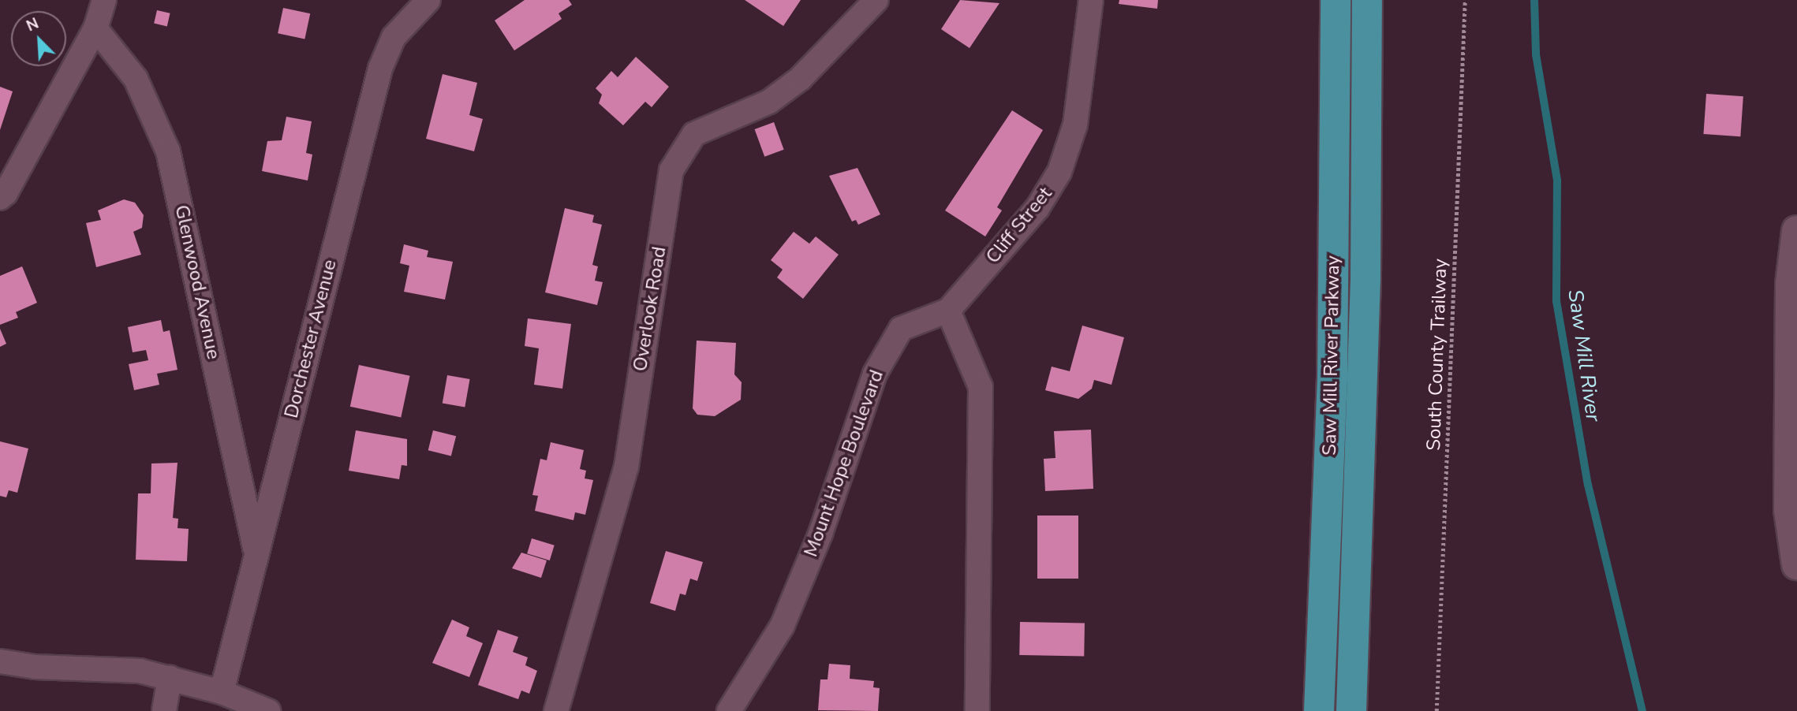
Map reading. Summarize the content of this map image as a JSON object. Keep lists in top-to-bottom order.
{
  "streets": {
    "highway": ["Saw Mill River Parkway"],
    "street": [
      "Cliff Street",
      "Glenwood Avenue",
      "Overlook Road",
      "Dorchester Avenue",
      "Mount Hope Boulevard"
    ],
    "path": ["South County Trailway"]
  },
  "crossings": [
    ["Cliff Street", "Mount Hope Boulevard"],
    ["Glenwood Avenue", "Dorchester Avenue"]
  ],
  "water": ["Saw Mill River"],
  "north": "top left"
}
